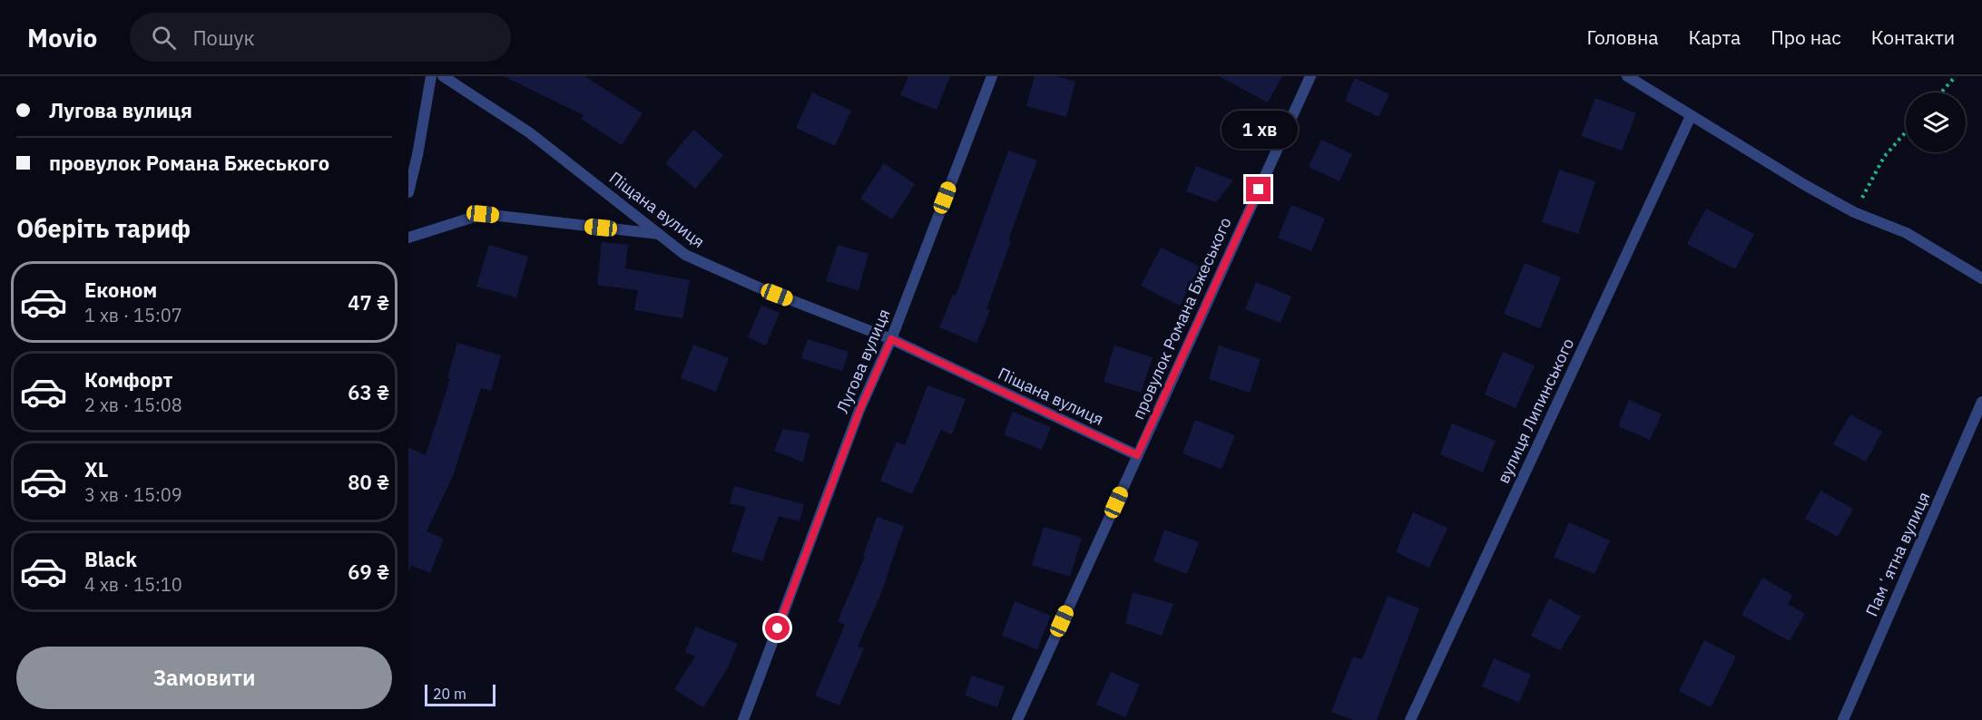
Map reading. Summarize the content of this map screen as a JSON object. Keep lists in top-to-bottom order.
{
  "streets": {
    "street": [
      "Піщана вулиця",
      "провулок Романа Бжеського",
      "Лугова вулиця",
      "вулиця Липинського",
      "Памʼятна вулиця"
    ]
  },
  "crossings": [
    ["Піщана вулиця", "провулок Романа Бжеського"],
    ["Піщана вулиця", "Лугова вулиця"]
  ],
  "scale_bar": "20 m",
  "page": {
    "header": "Movio",
    "search": "Пошук",
    "nav": [
      "Головна",
      "Карта",
      "Про нас",
      "Контакти"
    ],
    "banner": ["Лугова вулиця", "провулок Романа Бжеського"],
    "bubble": "1 хв",
    "heading": "Оберіть тариф",
    "list": [
      {
        "name": "Економ",
        "note": "1 хв · 15:07",
        "value": "47 ₴"
      },
      {
        "name": "Комфорт",
        "note": "2 хв · 15:08",
        "value": "63 ₴"
      },
      {
        "name": "XL",
        "note": "3 хв · 15:09",
        "value": "80 ₴"
      },
      {
        "name": "Black",
        "note": "4 хв · 15:10",
        "value": "69 ₴"
      }
    ],
    "buttons": "Замовити",
    "scale": "20 m"
  }
}
